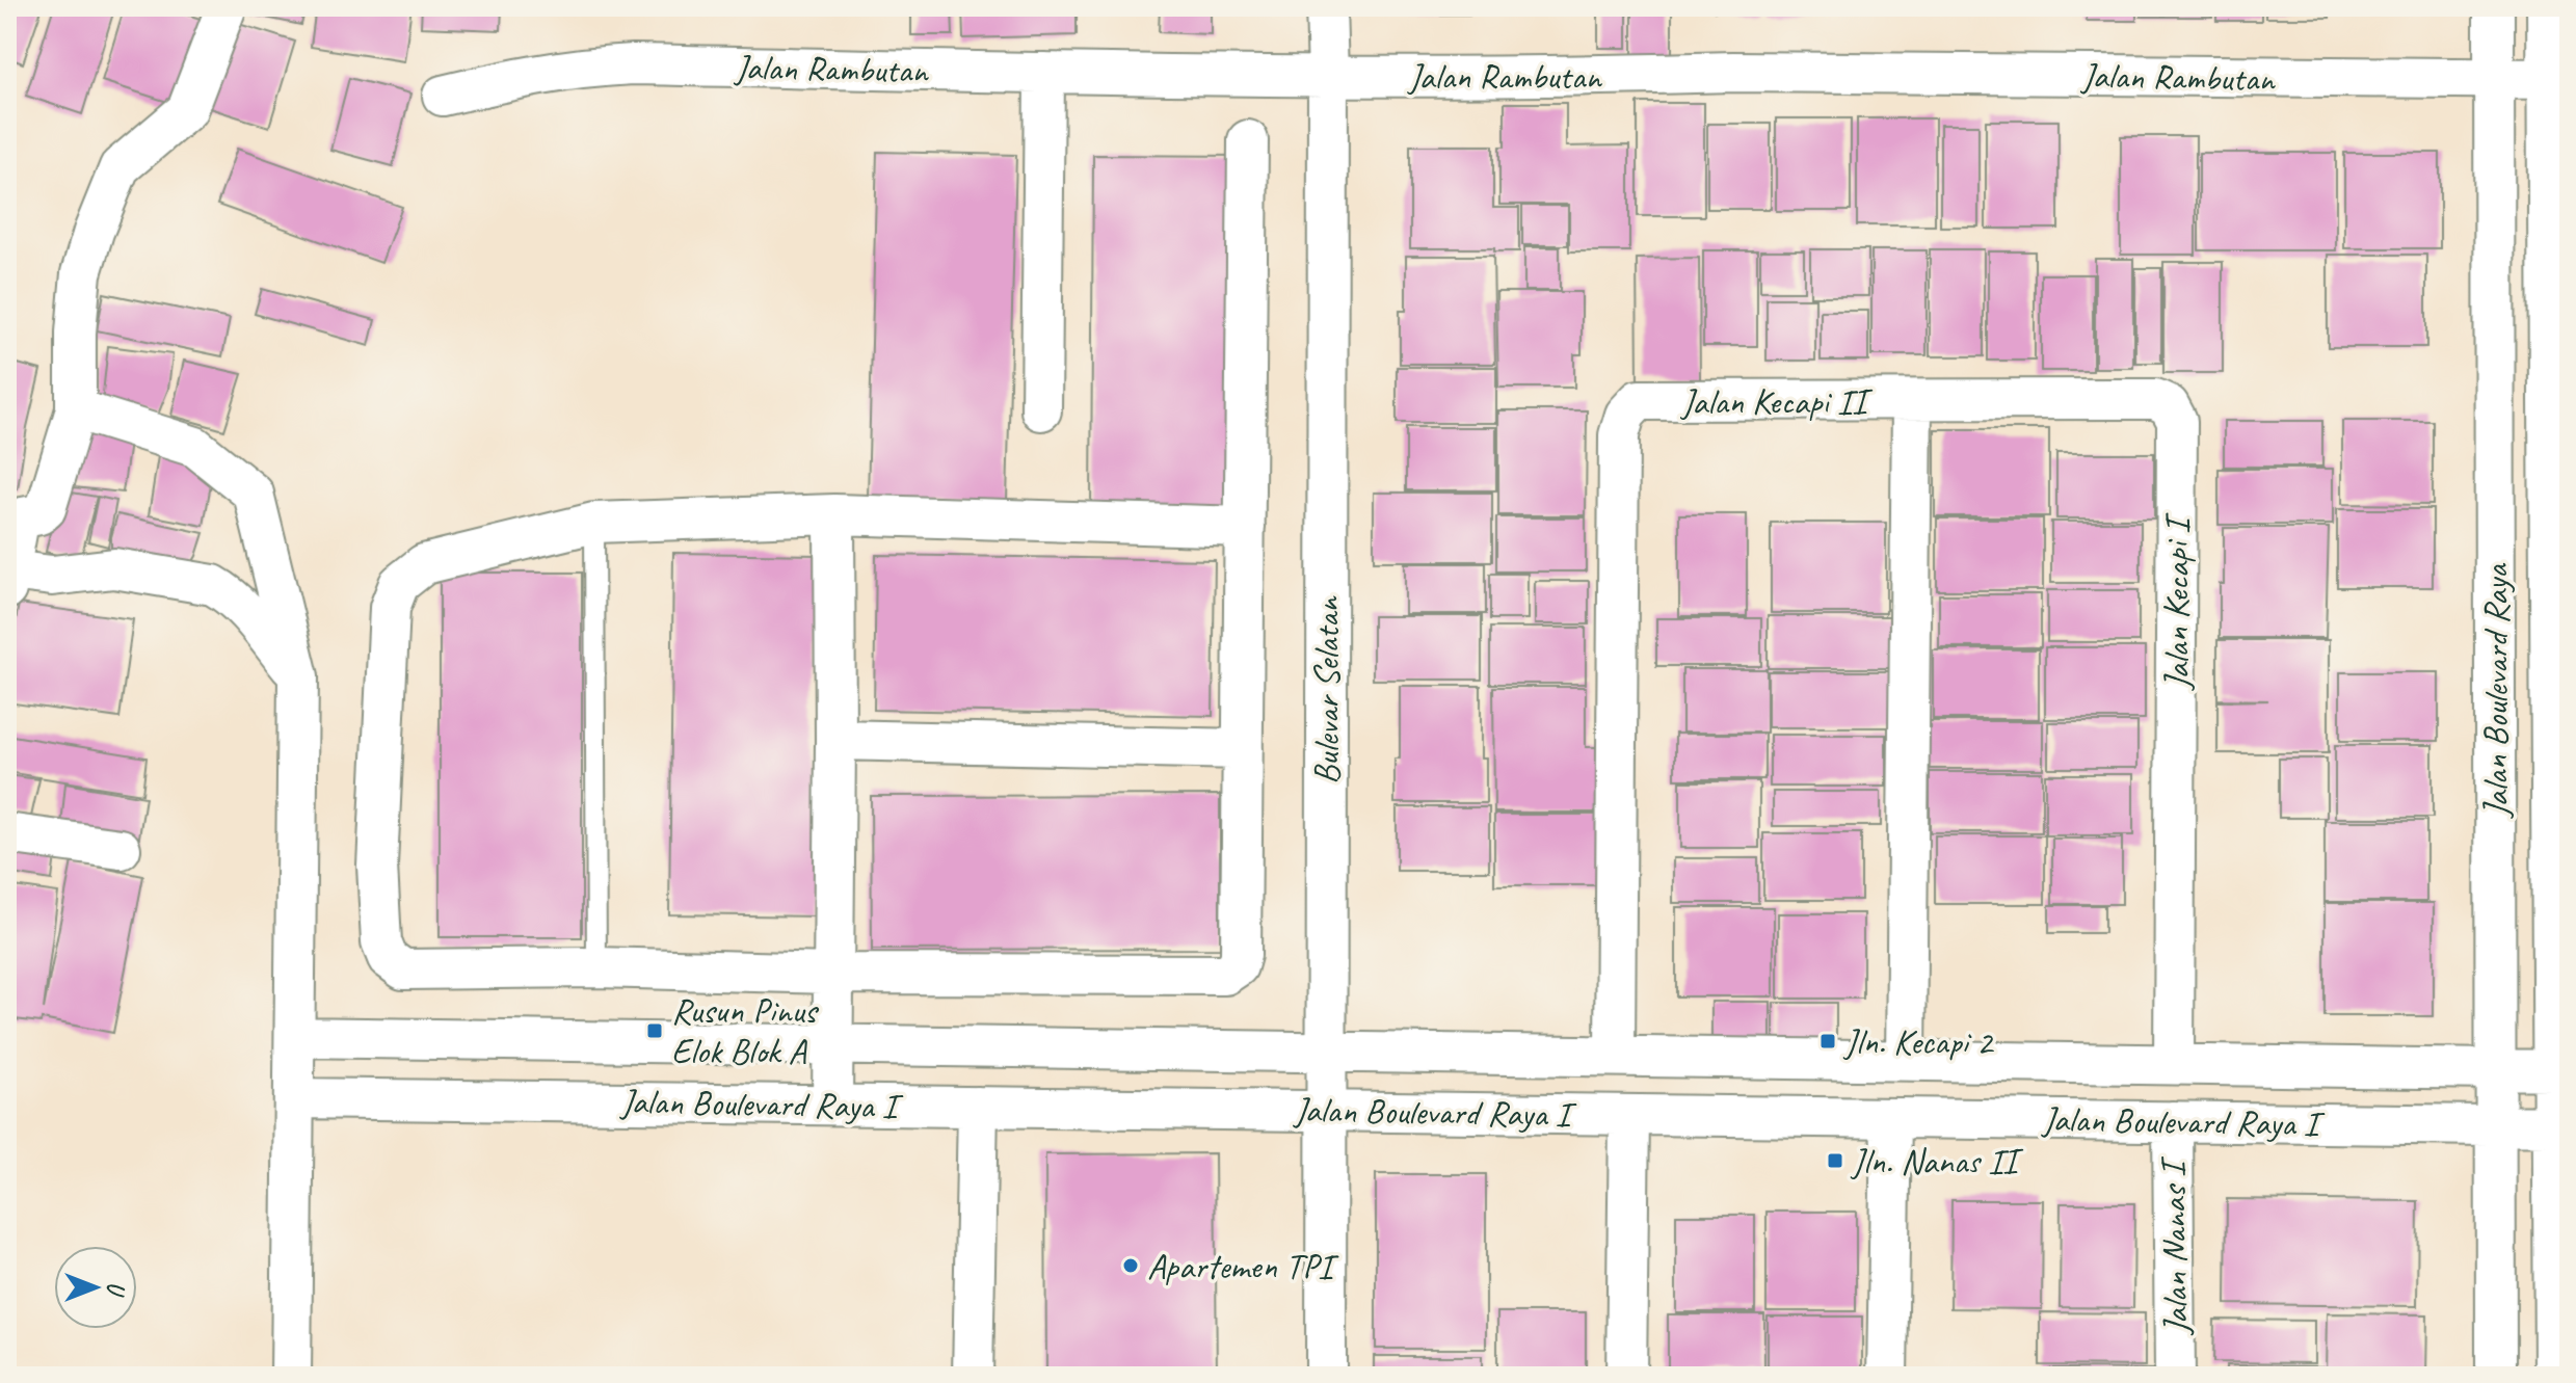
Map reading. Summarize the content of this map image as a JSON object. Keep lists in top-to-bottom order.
{
  "streets": {
    "street": [
      "Jalan Rambutan",
      "Jalan Kecapi II",
      "Jalan Kecapi I",
      "Bulevar Selatan",
      "Jalan Boulevard Raya",
      "Jalan Boulevard Raya I",
      "Jalan Nanas I"
    ]
  },
  "crossings": [
    ["Jalan Rambutan", "Bulevar Selatan"],
    ["Jalan Rambutan", "Jalan Boulevard Raya"],
    ["Jalan Kecapi II", "Jalan Kecapi I"],
    ["Jalan Kecapi II", "Jalan Boulevard Raya I"],
    ["Jalan Kecapi I", "Jalan Boulevard Raya I"],
    ["Bulevar Selatan", "Jalan Boulevard Raya I"],
    ["Jalan Boulevard Raya", "Jalan Boulevard Raya I"],
    ["Jalan Boulevard Raya I", "Jalan Nanas I"]
  ],
  "places": {
    "transit": ["Rusun Pinus Elok Blok A", "Jln. Kecapi 2", "Jln. Nanas II"],
    "other": ["Apartemen TPI"]
  },
  "north": "right"
}
